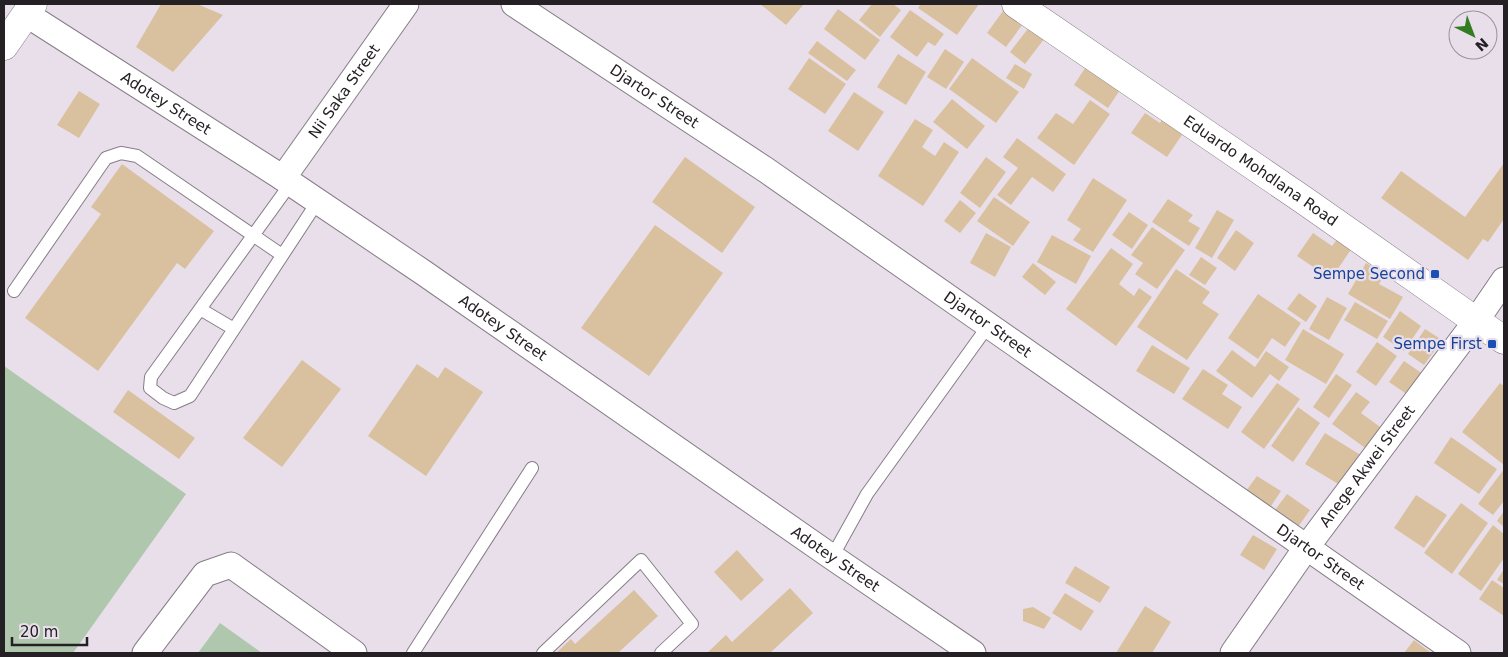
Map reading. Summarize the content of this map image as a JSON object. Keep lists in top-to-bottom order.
{
  "streets": {
    "main road": ["Eduardo Mohdlana Road"],
    "street": [
      "Nii Saka Street",
      "Djartor Street",
      "Adotey Street",
      "Anege Akwei Street"
    ]
  },
  "crossings": [
    ["Nii Saka Street", "Adotey Street"],
    ["Djartor Street", "Anege Akwei Street"],
    ["Eduardo Mohdlana Road", "Anege Akwei Street"]
  ],
  "places": {
    "transit": ["Sempe Second", "Sempe First"]
  },
  "scale_bar": "20 m",
  "north": "bottom right"
}
